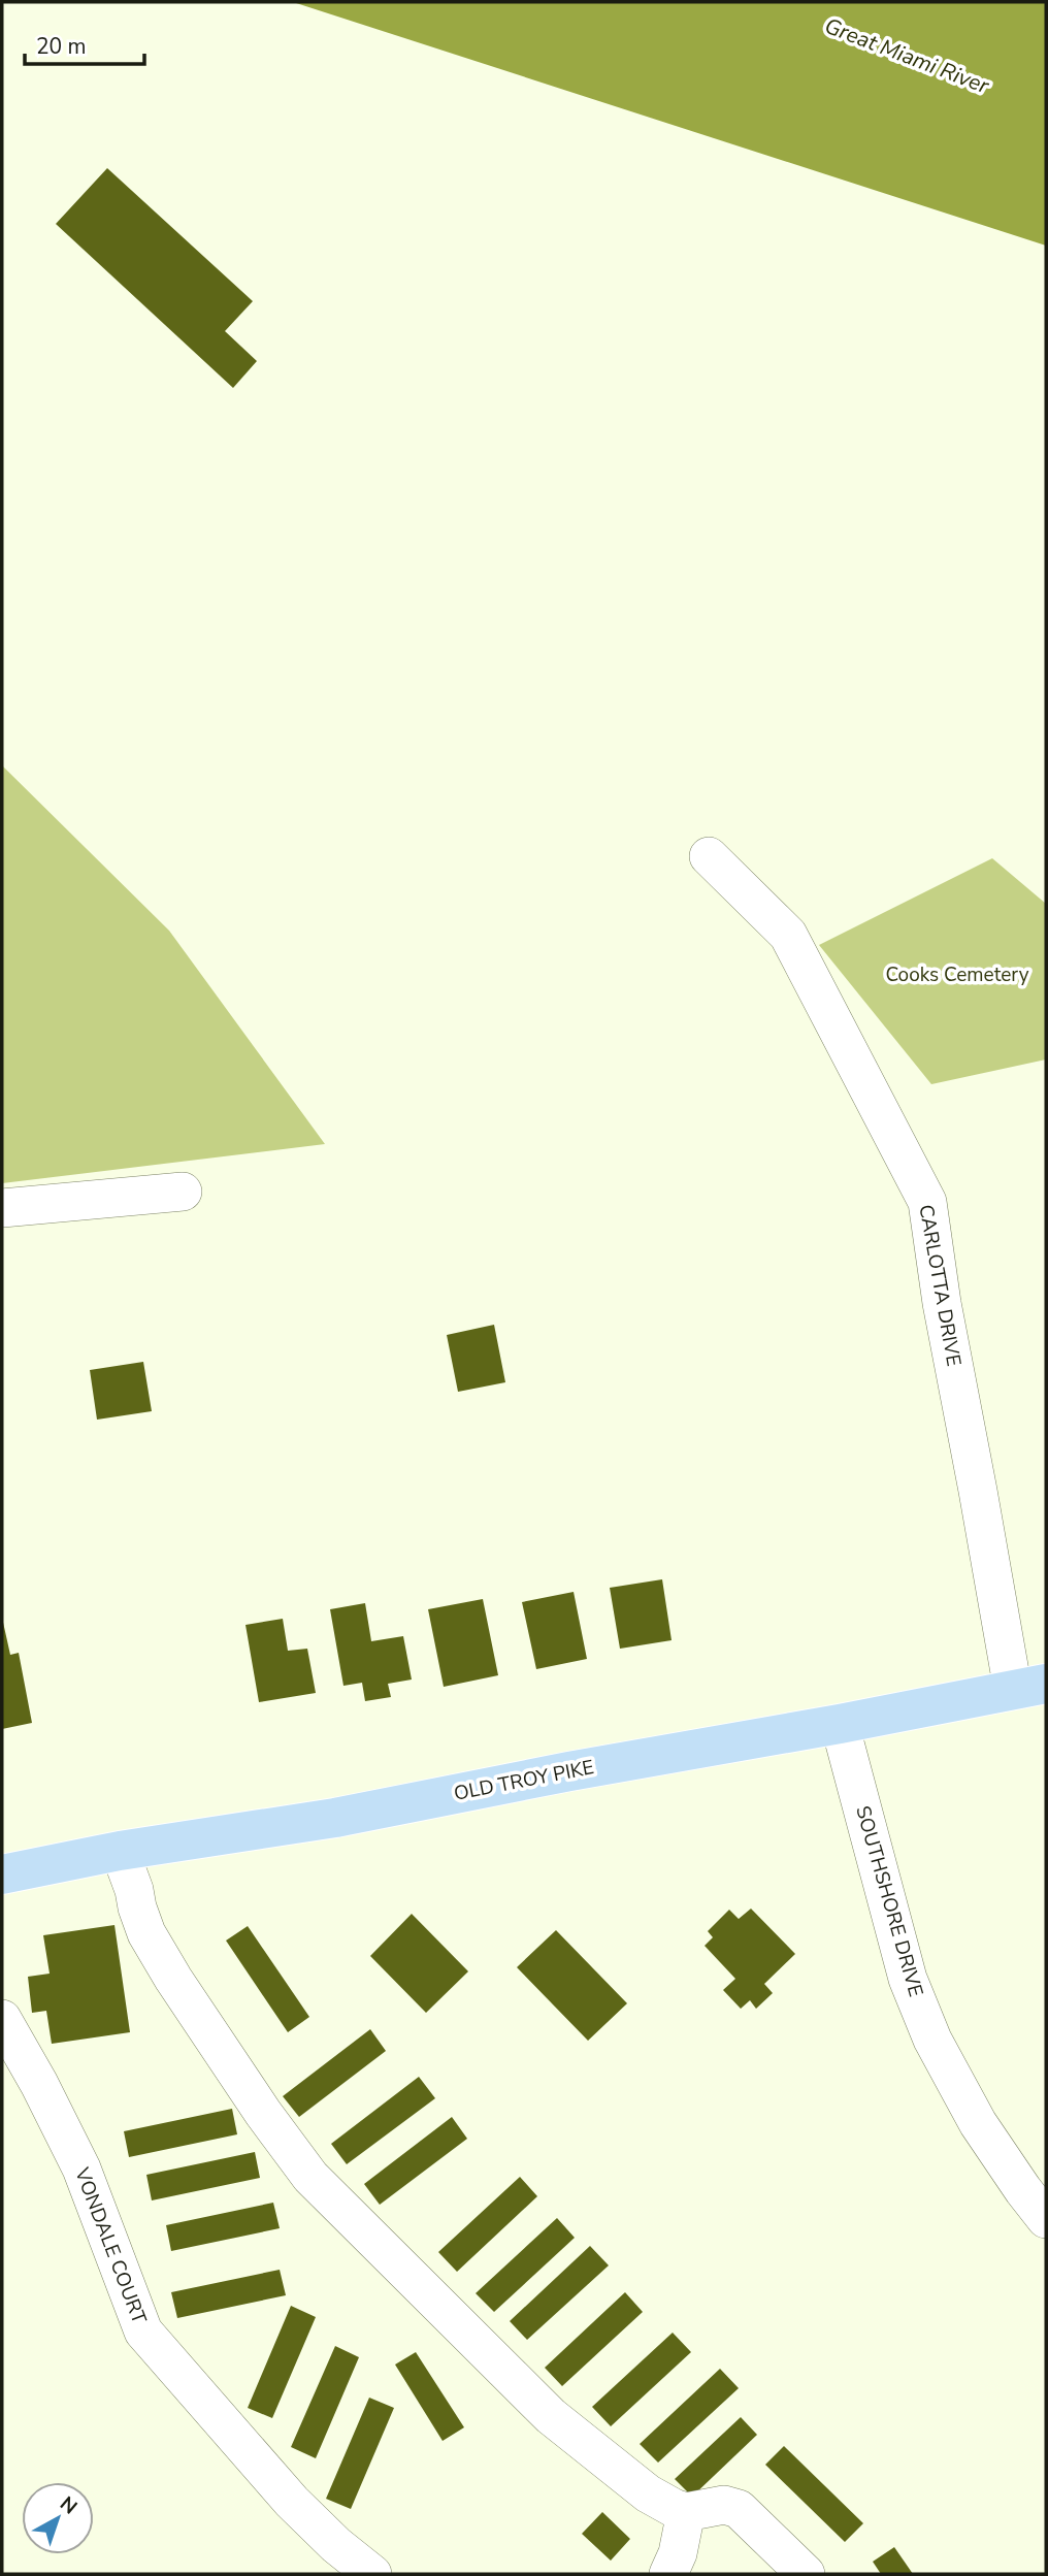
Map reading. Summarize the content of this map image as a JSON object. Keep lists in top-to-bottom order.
{
  "streets": {
    "main road": ["OLD TROY PIKE"],
    "street": ["CARLOTTA DRIVE", "SOUTHSHORE DRIVE", "VONDALE COURT"]
  },
  "crossings": [
    ["CARLOTTA DRIVE", "OLD TROY PIKE"],
    ["OLD TROY PIKE", "SOUTHSHORE DRIVE"]
  ],
  "water": ["Great Miami River"],
  "parks": ["Cooks Cemetery"],
  "scale_bar": "20 m",
  "north": "top right"
}
